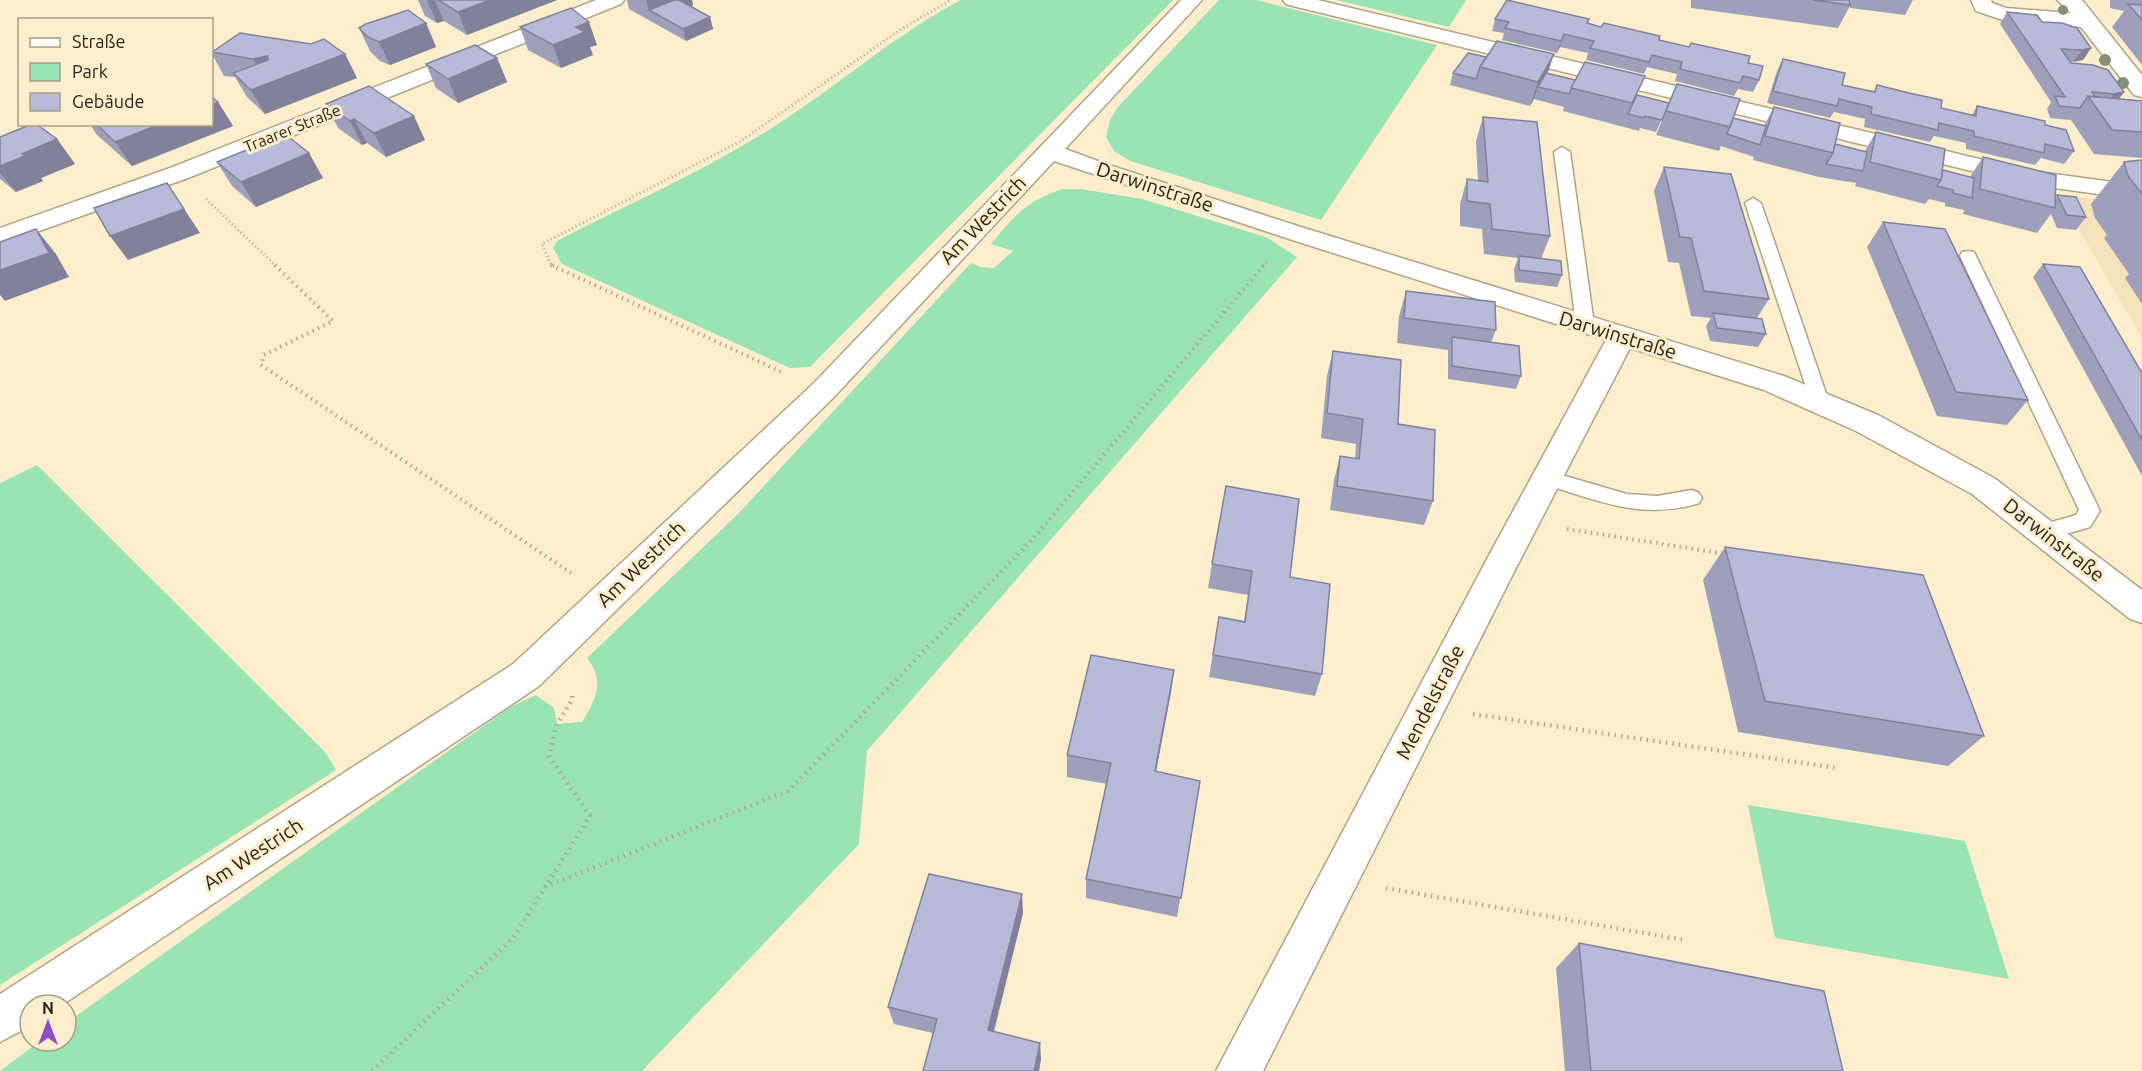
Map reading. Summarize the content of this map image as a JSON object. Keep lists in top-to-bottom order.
{
  "streets": {
    "street": [
      "Traarer Straße",
      "Darwinstraße",
      "Am Westrich",
      "Mendelstraße"
    ]
  },
  "crossings": [
    ["Darwinstraße", "Am Westrich"],
    ["Darwinstraße", "Mendelstraße"]
  ],
  "legend": ["Straße", "Park", "Gebäude"],
  "north": "top"
}
